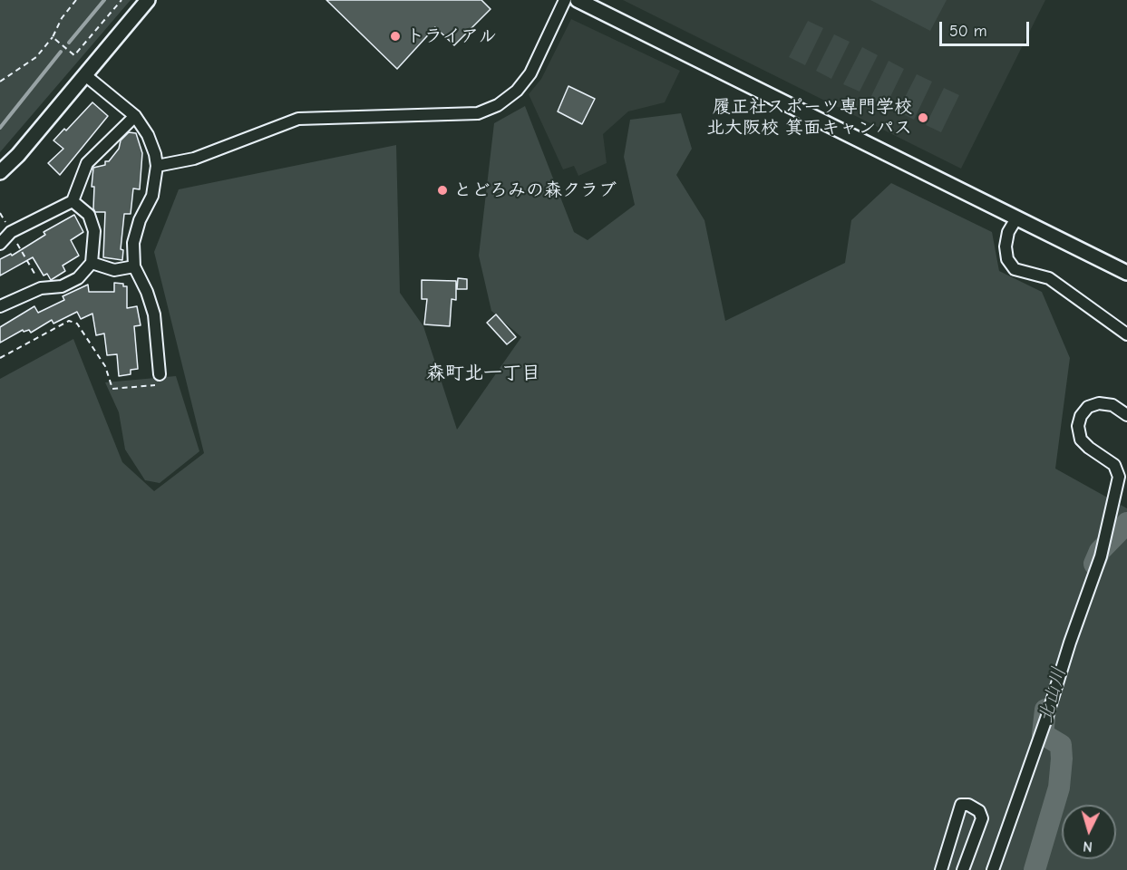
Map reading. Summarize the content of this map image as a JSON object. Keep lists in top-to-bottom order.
{
  "districts": ["森町北一丁目"],
  "water": ["北山川"],
  "places": ["トライアル", "履正社スポーツ専門学校 北大阪校 箕面キャンパス", "とどろみの森クラブ"],
  "scale_bar": "50 m",
  "north": "bottom"
}
